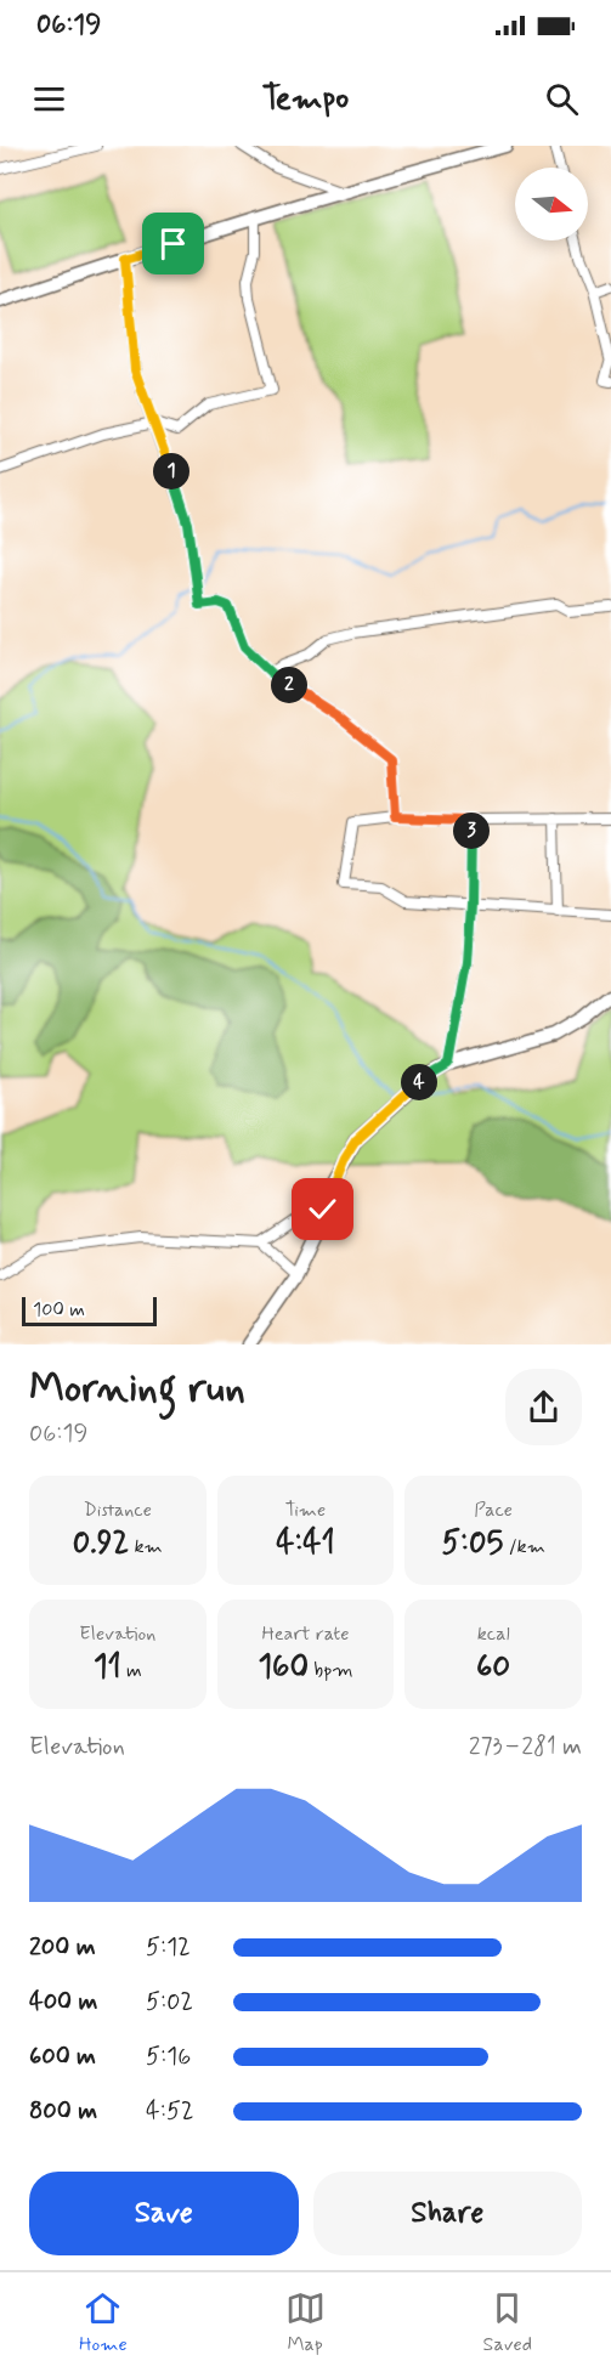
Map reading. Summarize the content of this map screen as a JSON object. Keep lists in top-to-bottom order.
{
  "scale_bar": "100 m",
  "north": "right",
  "page": {
    "status": "06:19",
    "header": "Tempo",
    "pins": [
      "1",
      "2",
      "3",
      "4"
    ],
    "scale": "100 m",
    "heading": ["Morning run", "06:19"],
    "stats": [
      ["Distance", "0.92 km"],
      ["Time", "4:41"],
      ["Pace", "5:05 /km"],
      ["Elevation", "11 m"],
      ["Heart rate", "160 bpm"],
      ["kcal", "60"]
    ],
    "chart": ["Elevation", "273–281 m"],
    "list": [
      {
        "name": "200 m",
        "note": "5:12"
      },
      {
        "name": "400 m",
        "note": "5:02"
      },
      {
        "name": "600 m",
        "note": "5:16"
      },
      {
        "name": "800 m",
        "note": "4:52"
      }
    ],
    "buttons": ["Save", "Share"],
    "tabs": ["Home", "Map", "Saved"]
  }
}
